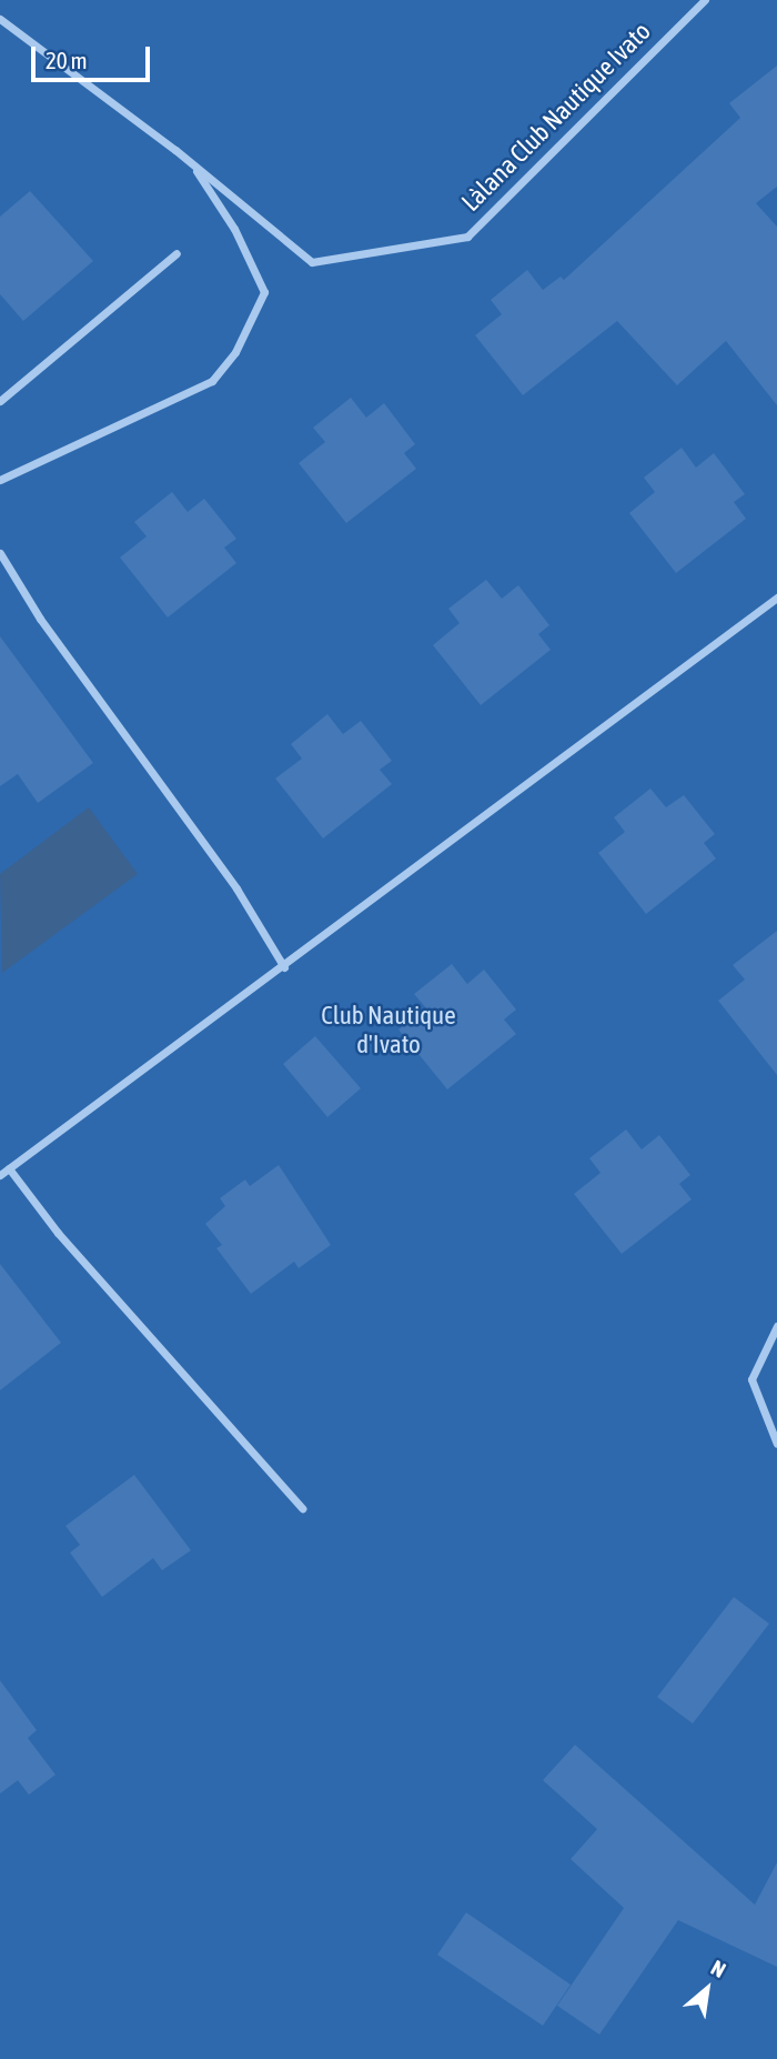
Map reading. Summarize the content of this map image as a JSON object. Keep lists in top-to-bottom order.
{
  "streets": {
    "street": ["Làlana Club Nautique Ivato"]
  },
  "parks": ["Club Nautique d'Ivato"],
  "scale_bar": "20 m",
  "north": "top right"
}
